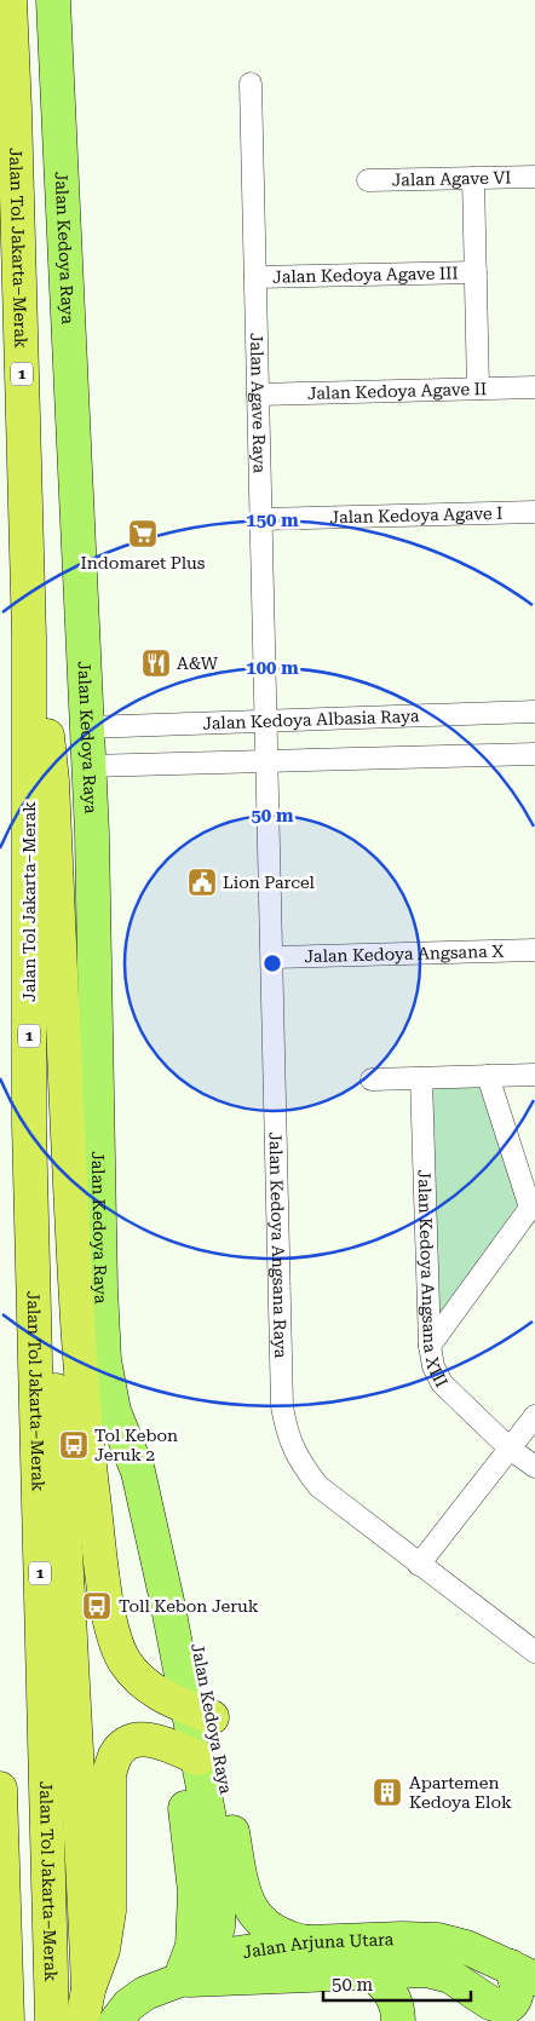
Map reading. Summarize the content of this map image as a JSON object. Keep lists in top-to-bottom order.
{
  "streets": {
    "highway": ["Jalan Tol Jakarta–Merak", "1"],
    "main road": ["Jalan Kedoya Raya", "Jalan Arjuna Utara"],
    "street": [
      "Jalan Agave VI",
      "Jalan Kedoya Agave III",
      "Jalan Kedoya Agave II",
      "Jalan Agave Raya",
      "Jalan Kedoya Agave I",
      "Jalan Kedoya Albasia Raya",
      "Jalan Kedoya Angsana X",
      "Jalan Kedoya Angsana Raya",
      "Jalan Kedoya Angsana XIII"
    ]
  },
  "crossings": [
    ["Jalan Kedoya Raya", "Jalan Kedoya Albasia Raya"],
    ["Jalan Kedoya Raya", "Jalan Arjuna Utara"],
    ["Jalan Kedoya Agave III", "Jalan Agave Raya"],
    ["Jalan Kedoya Agave II", "Jalan Agave Raya"],
    ["Jalan Agave Raya", "Jalan Kedoya Agave I"],
    ["Jalan Agave Raya", "Jalan Kedoya Albasia Raya"],
    ["Jalan Agave Raya", "Jalan Kedoya Angsana Raya"],
    ["Jalan Kedoya Albasia Raya", "Jalan Kedoya Angsana Raya"],
    ["Jalan Kedoya Angsana X", "Jalan Kedoya Angsana Raya"]
  ],
  "places": {
    "supermarket": ["Indomaret Plus"],
    "restaurant": ["A&W"],
    "public building": ["Lion Parcel"],
    "bus stop": ["Tol Kebon Jeruk 2", "Toll Kebon Jeruk"],
    "building": ["Apartemen Kedoya Elok"]
  },
  "scale_bar": "50 m",
  "rings": ["150 m", "100 m", "50 m"]
}
